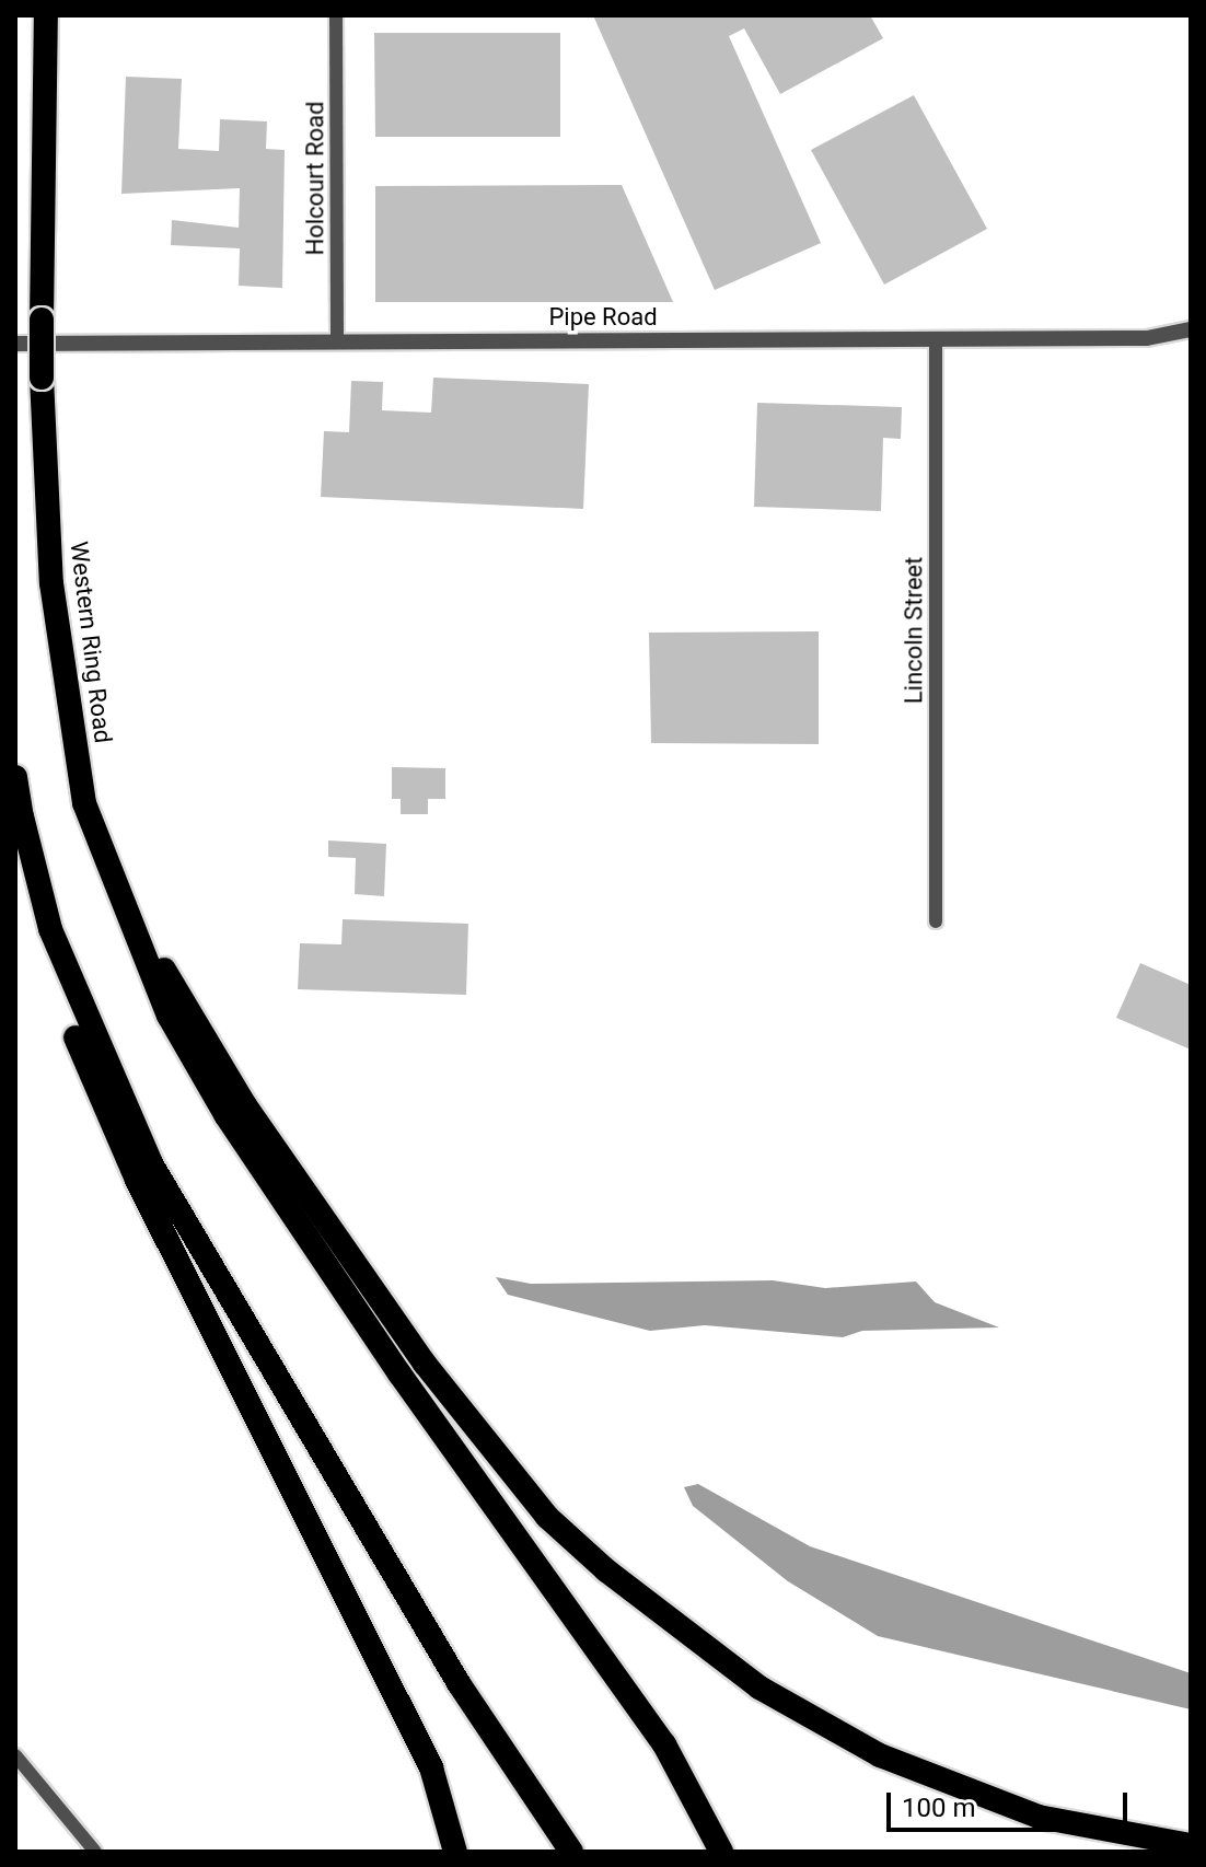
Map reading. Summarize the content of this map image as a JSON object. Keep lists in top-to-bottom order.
{
  "streets": {
    "highway": ["Western Ring Road"],
    "street": ["Holcourt Road", "Pipe Road", "Lincoln Street"]
  },
  "crossings": [
    ["Holcourt Road", "Pipe Road"],
    ["Pipe Road", "Lincoln Street"]
  ],
  "scale_bar": "100 m"
}
